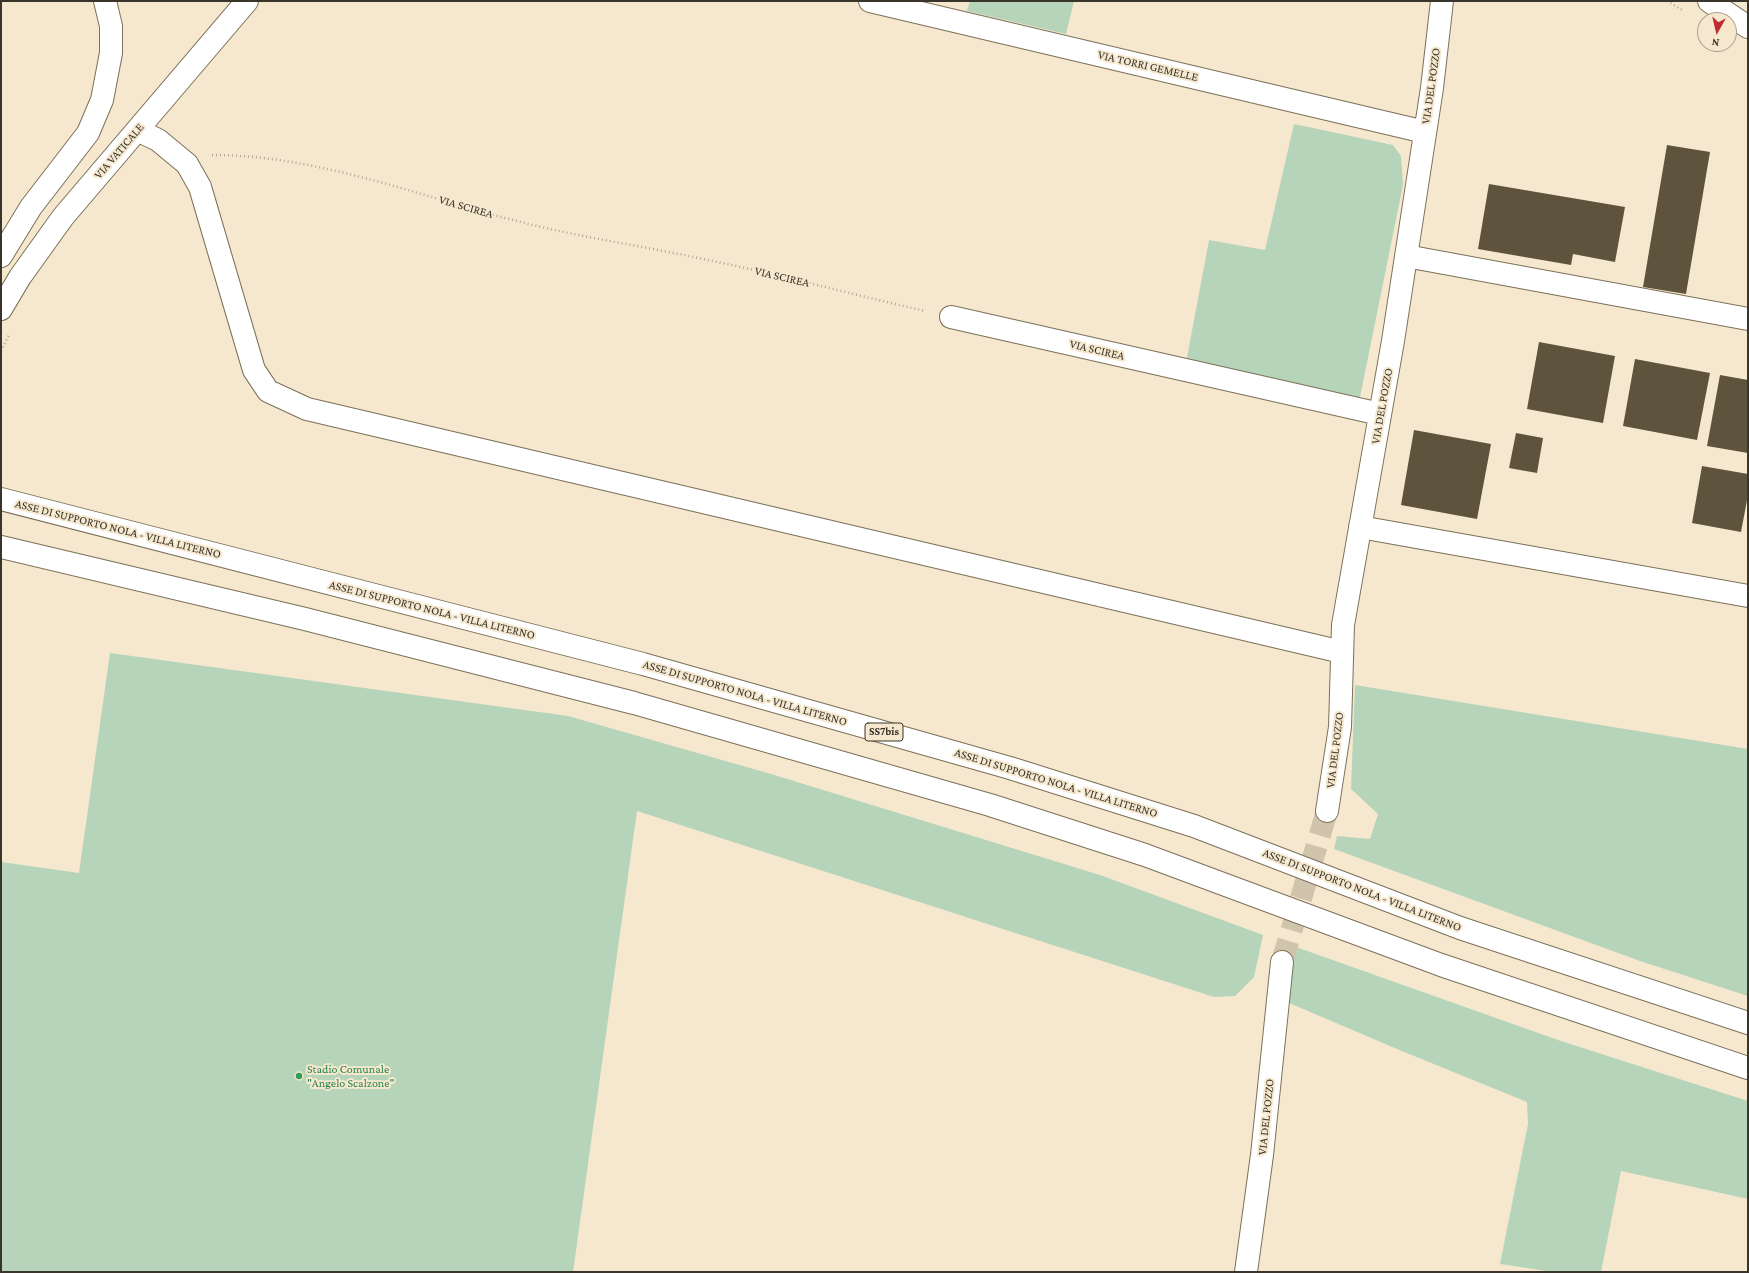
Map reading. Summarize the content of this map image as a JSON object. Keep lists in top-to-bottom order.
{
  "streets": {
    "main road": [
      "VIA TORRI GEMELLE",
      "VIA DEL POZZO",
      "VIA VATICALE",
      "VIA SCIREA",
      "ASSE DI SUPPORTO NOLA - VILLA LITERNO",
      "SS7bis"
    ]
  },
  "crossings": [
    ["VIA TORRI GEMELLE", "VIA DEL POZZO"],
    ["VIA DEL POZZO", "VIA SCIREA"]
  ],
  "places": ["Stadio Comunale \"Angelo Scalzone\""],
  "north": "bottom"
}
